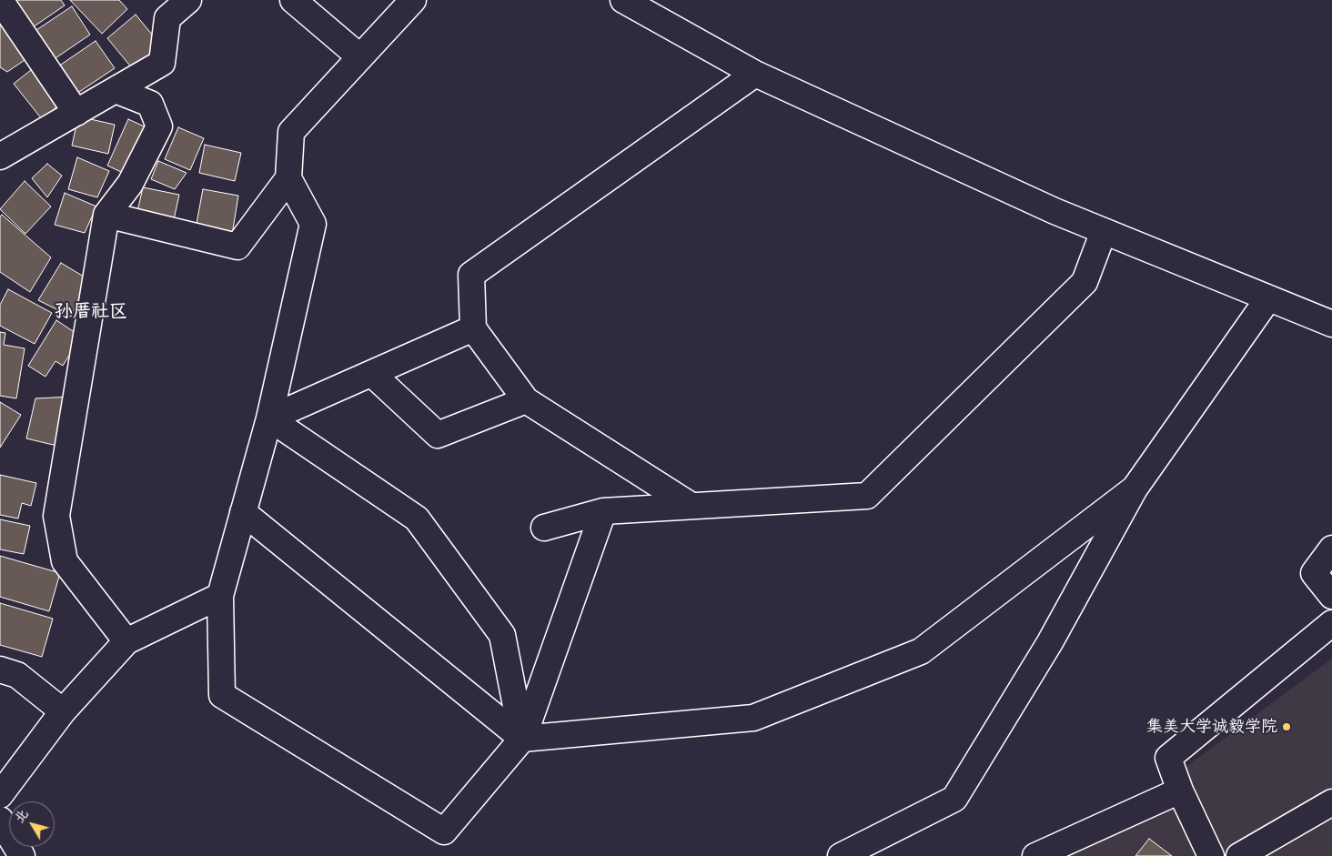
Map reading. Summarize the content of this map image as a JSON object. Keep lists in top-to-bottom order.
{
  "districts": ["孙厝社区"],
  "places": ["集美大学诚毅学院"],
  "north": "top left"
}
